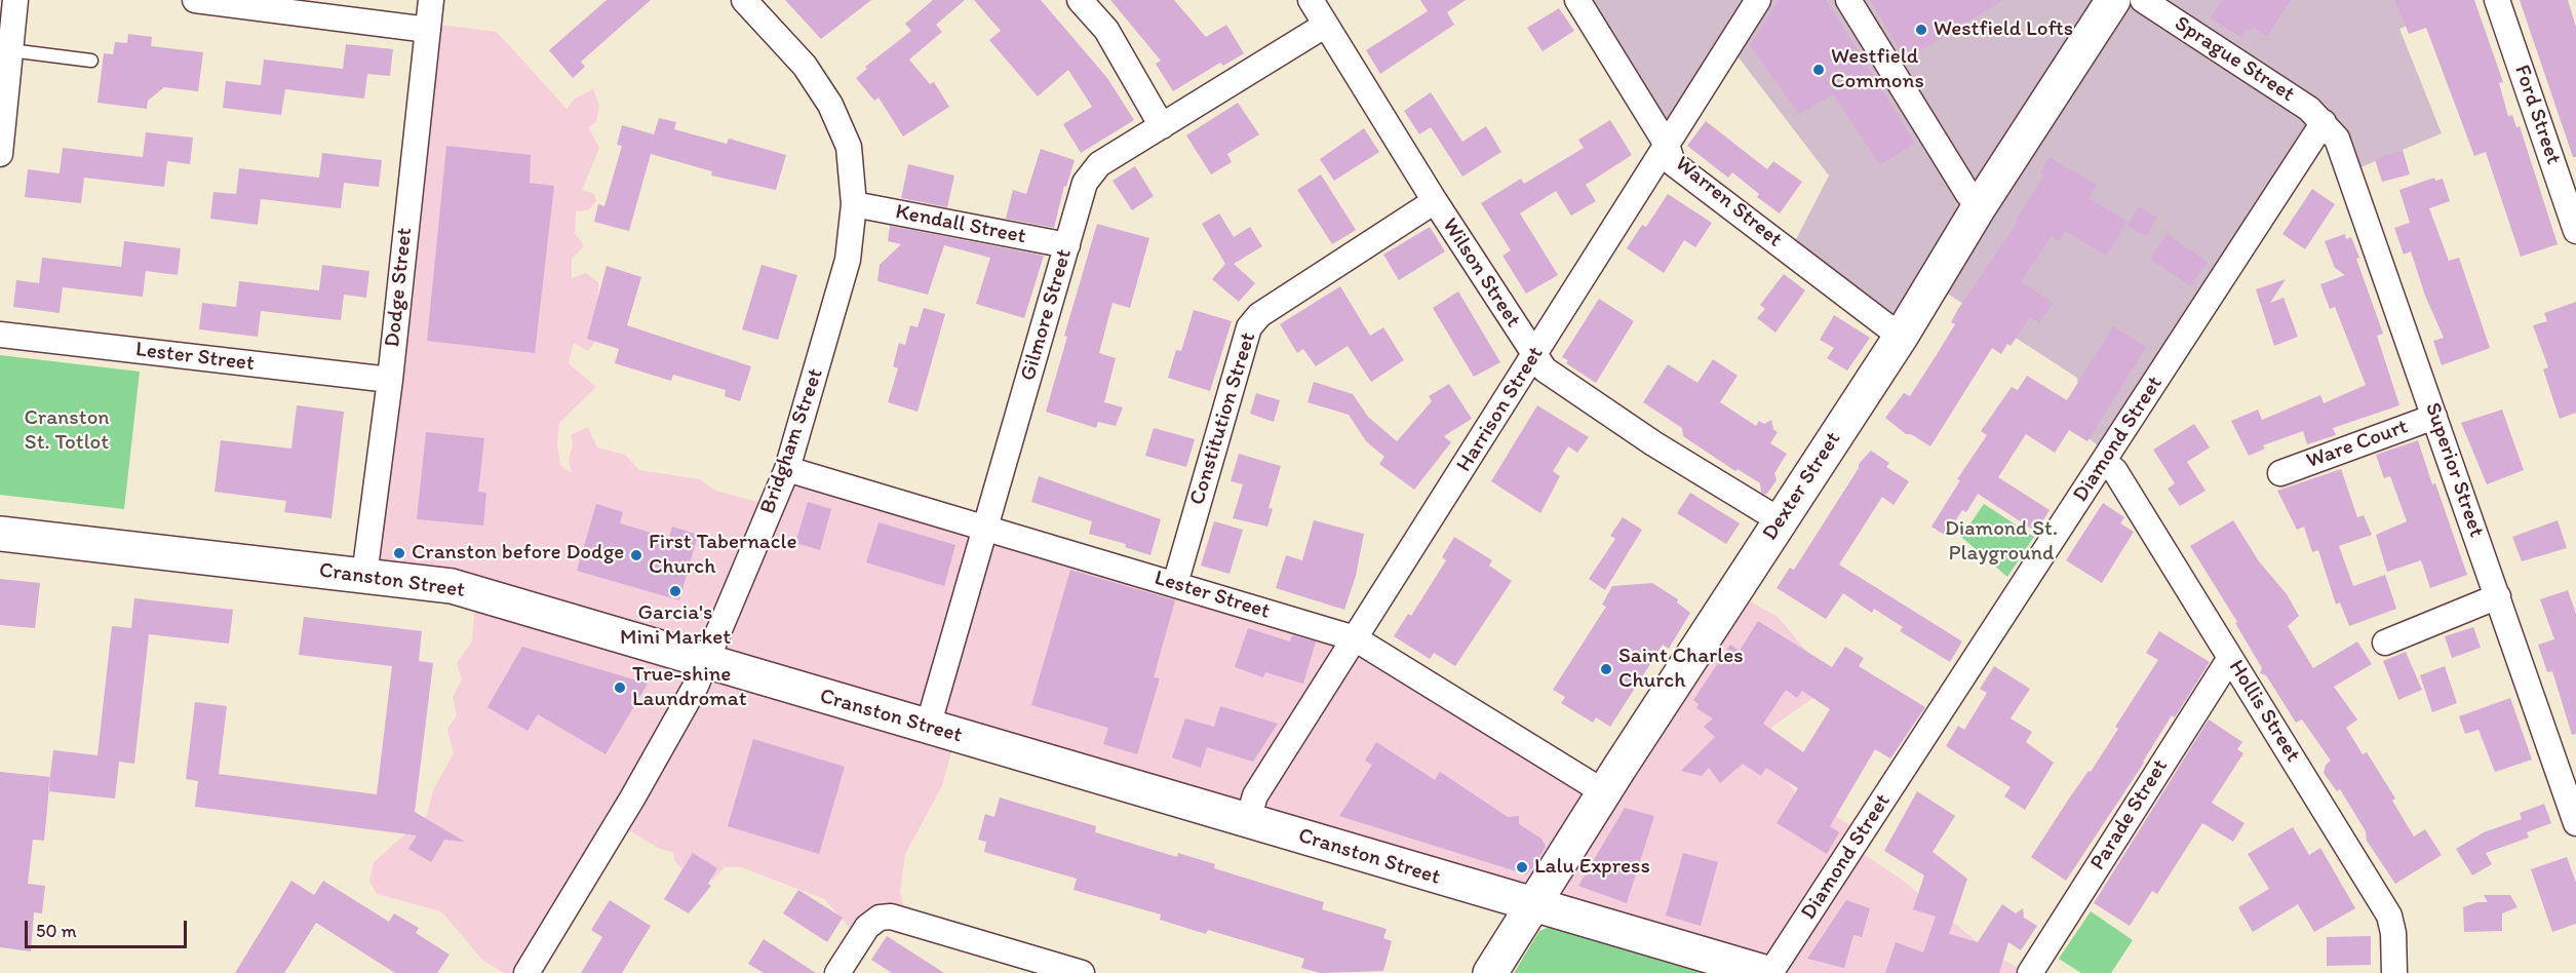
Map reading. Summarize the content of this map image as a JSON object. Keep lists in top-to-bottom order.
{
  "streets": {
    "main road": ["Dexter Street", "Cranston Street"],
    "street": [
      "Sprague Street",
      "Ford Street",
      "Warren Street",
      "Kendall Street",
      "Wilson Street",
      "Dodge Street",
      "Gilmore Street",
      "Lester Street",
      "Harrison Street",
      "Constitution Street",
      "Diamond Street",
      "Bridgham Street",
      "Ware Court",
      "Superior Street",
      "Hollis Street",
      "Parade Street"
    ]
  },
  "crossings": [
    ["Sprague Street", "Diamond Street"],
    ["Sprague Street", "Superior Street"],
    ["Warren Street", "Harrison Street"],
    ["Warren Street", "Dexter Street"],
    ["Kendall Street", "Gilmore Street"],
    ["Kendall Street", "Bridgham Street"],
    ["Wilson Street", "Gilmore Street"],
    ["Wilson Street", "Harrison Street"],
    ["Wilson Street", "Constitution Street"],
    ["Wilson Street", "Dexter Street"],
    ["Dodge Street", "Lester Street"],
    ["Dodge Street", "Cranston Street"],
    ["Gilmore Street", "Lester Street"],
    ["Gilmore Street", "Cranston Street"],
    ["Lester Street", "Harrison Street"],
    ["Lester Street", "Constitution Street"],
    ["Lester Street", "Bridgham Street"],
    ["Lester Street", "Dexter Street"],
    ["Harrison Street", "Cranston Street"],
    ["Diamond Street", "Superior Street"],
    ["Diamond Street", "Cranston Street"],
    ["Diamond Street", "Hollis Street"],
    ["Bridgham Street", "Cranston Street"],
    ["Ware Court", "Superior Street"],
    ["Dexter Street", "Cranston Street"],
    ["Hollis Street", "Parade Street"]
  ],
  "parks": ["Cranston St. Totlot", "Diamond St. Playground"],
  "places": [
    "Westfield Lofts",
    "Westfield Commons",
    "Cranston before Dodge",
    "First Tabernacle Church",
    "Garcia's Mini Market",
    "Saint Charles Church",
    "True-shine Laundromat",
    "Lalu Express"
  ],
  "scale_bar": "50 m"
}
